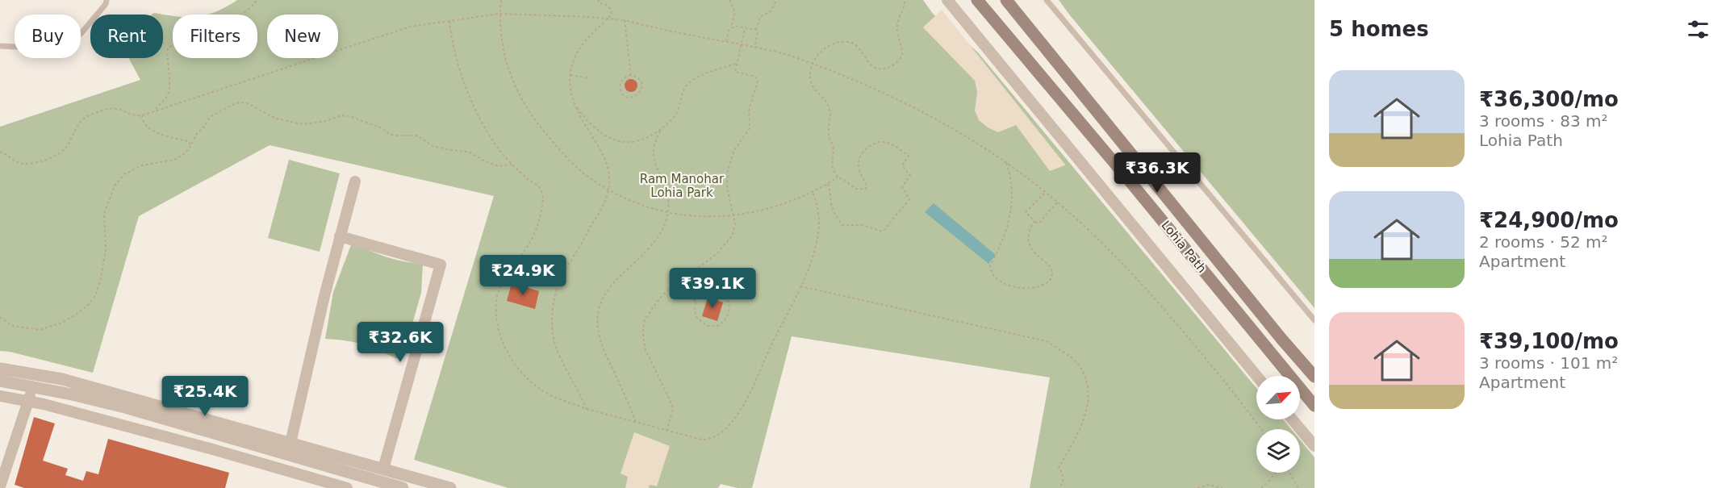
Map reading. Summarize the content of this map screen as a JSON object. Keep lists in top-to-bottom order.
{
  "streets": {
    "main road": ["Lohia Path"]
  },
  "parks": ["Ram Manohar Lohia Park"],
  "north": "top right",
  "page": {
    "heading": "5 homes",
    "chip": [
      "Buy",
      "Rent",
      "Filters",
      "New"
    ],
    "list": [
      {
        "name": "₹36,300/mo",
        "note": "3 rooms · 83 m² · Lohia Path"
      },
      {
        "name": "₹24,900/mo",
        "note": "2 rooms · 52 m² · Apartment"
      },
      {
        "name": "₹39,100/mo",
        "note": "3 rooms · 101 m² · Apartment"
      }
    ],
    "price": [
      "₹36.3K",
      "₹24.9K",
      "₹39.1K",
      "₹32.6K",
      "₹25.4K"
    ]
  }
}
